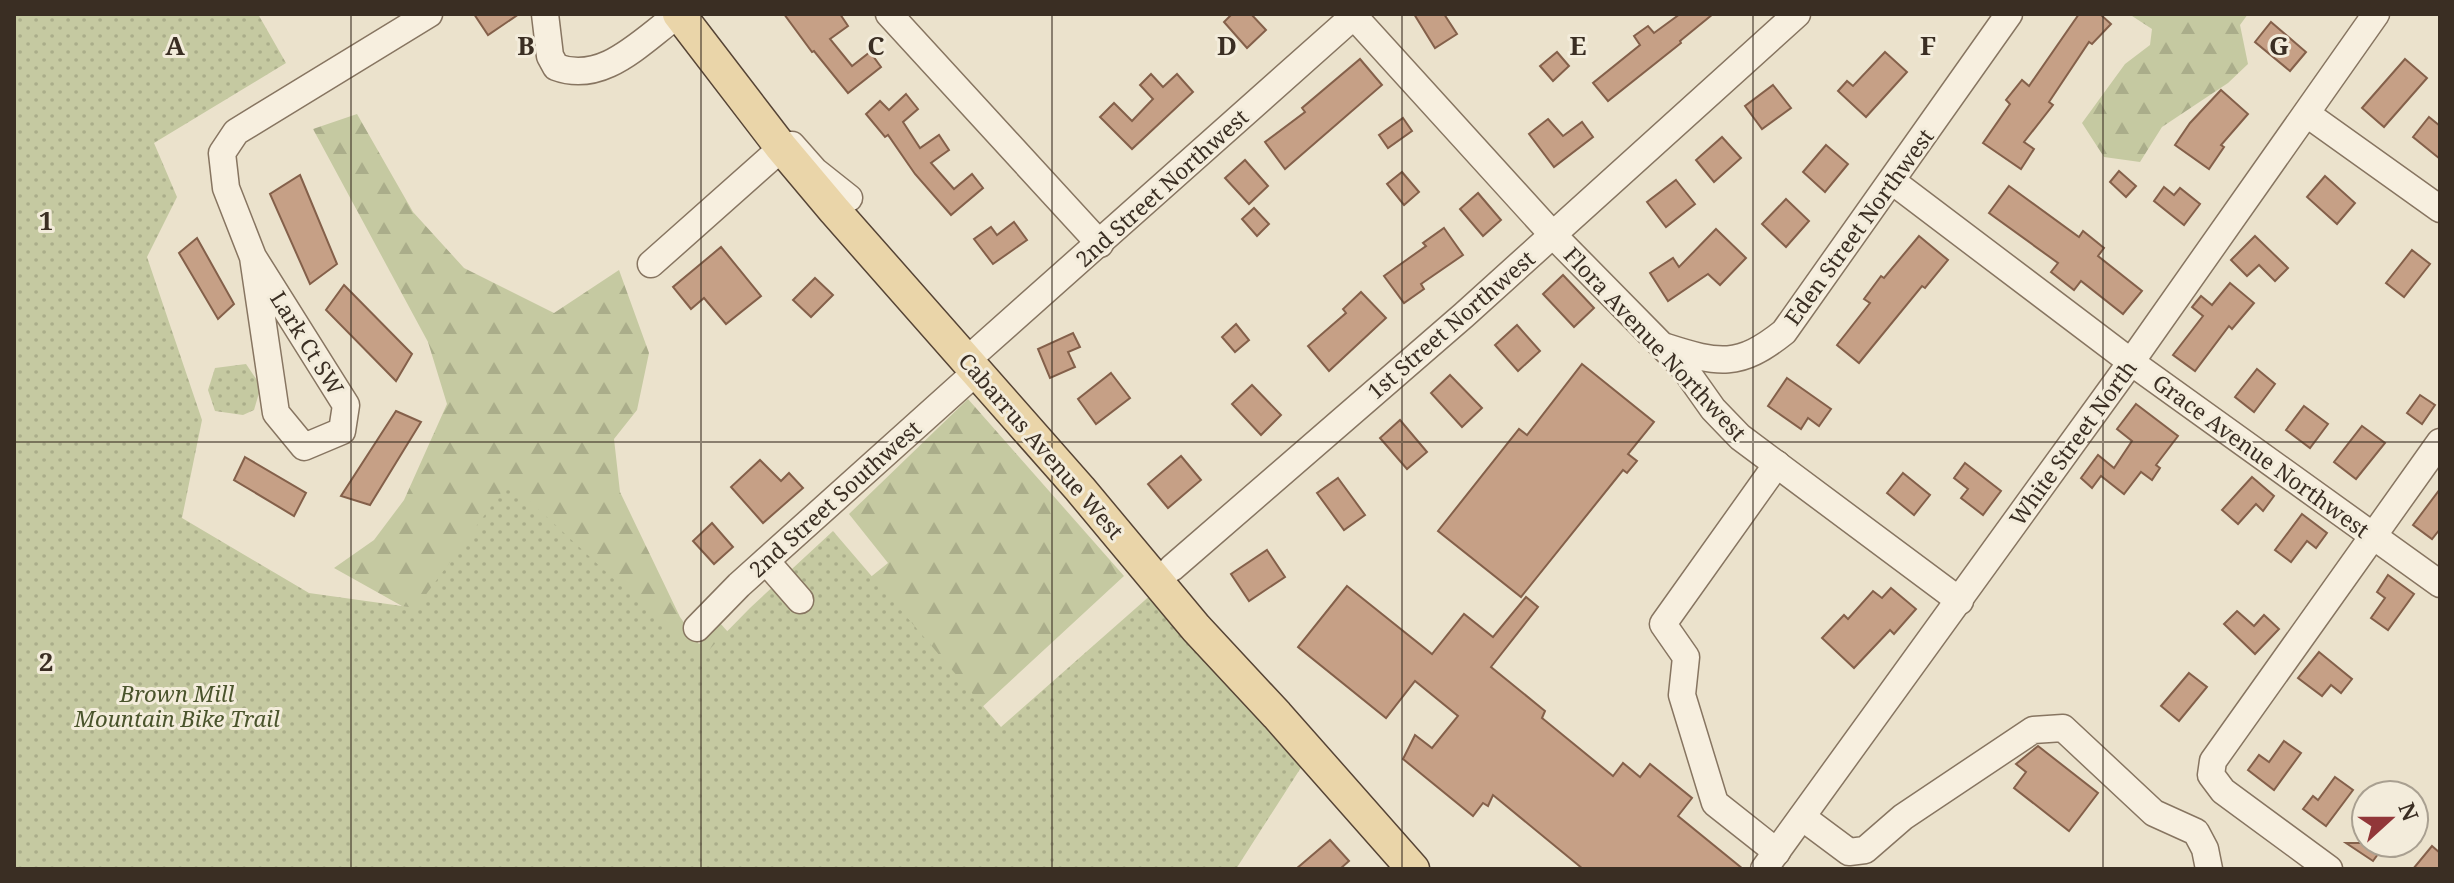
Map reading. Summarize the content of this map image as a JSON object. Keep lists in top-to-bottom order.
{
  "streets": {
    "main road": ["Cabarrus Avenue West"],
    "street": [
      "2nd Street Northwest",
      "Eden Street Northwest",
      "1st Street Northwest",
      "Lark Ct SW",
      "Flora Avenue Northwest",
      "White Street North",
      "Grace Avenue Northwest",
      "2nd Street Southwest"
    ]
  },
  "crossings": [
    ["2nd Street Northwest", "Flora Avenue Northwest"],
    ["2nd Street Northwest", "Cabarrus Avenue West"],
    ["2nd Street Northwest", "2nd Street Southwest"],
    ["Eden Street Northwest", "Flora Avenue Northwest"],
    ["Eden Street Northwest", "Grace Avenue Northwest"],
    ["1st Street Northwest", "Flora Avenue Northwest"],
    ["1st Street Northwest", "Cabarrus Avenue West"],
    ["Flora Avenue Northwest", "White Street North"],
    ["White Street North", "Grace Avenue Northwest"],
    ["Cabarrus Avenue West", "2nd Street Southwest"]
  ],
  "parks": ["Brown Mill Mountain Bike Trail"],
  "north": "right",
  "grid": {
    "columns": [
      "A",
      "B",
      "C",
      "D",
      "E",
      "F",
      "G"
    ],
    "rows": ["1", "2"]
  }
}
